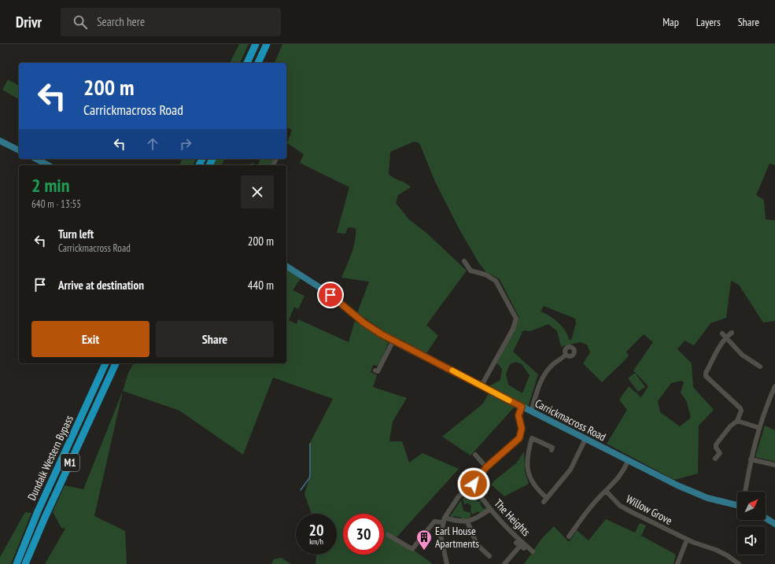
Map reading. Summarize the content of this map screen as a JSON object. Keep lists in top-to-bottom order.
{
  "streets": {
    "highway": ["Dundalk Western Bypass", "M1"],
    "main road": ["Carrickmacross Road"],
    "street": ["Willow Grove", "The Heights"]
  },
  "places": {
    "building": ["Earl House Apartments"]
  },
  "north": "top right",
  "page": {
    "header": "Drivr",
    "search": "Search here",
    "nav": ["Map", "Layers", "Share"],
    "turn": ["200 m", "Carrickmacross Road"],
    "heading": ["2 min", "640 m · 13:55"],
    "list": [
      {
        "name": "Turn left",
        "note": "Carrickmacross Road",
        "value": "200 m"
      },
      {
        "name": "Arrive at destination",
        "value": "440 m"
      }
    ],
    "buttons": ["Exit", "Share"],
    "speed": "20 km/h",
    "limit": "30"
  }
}
